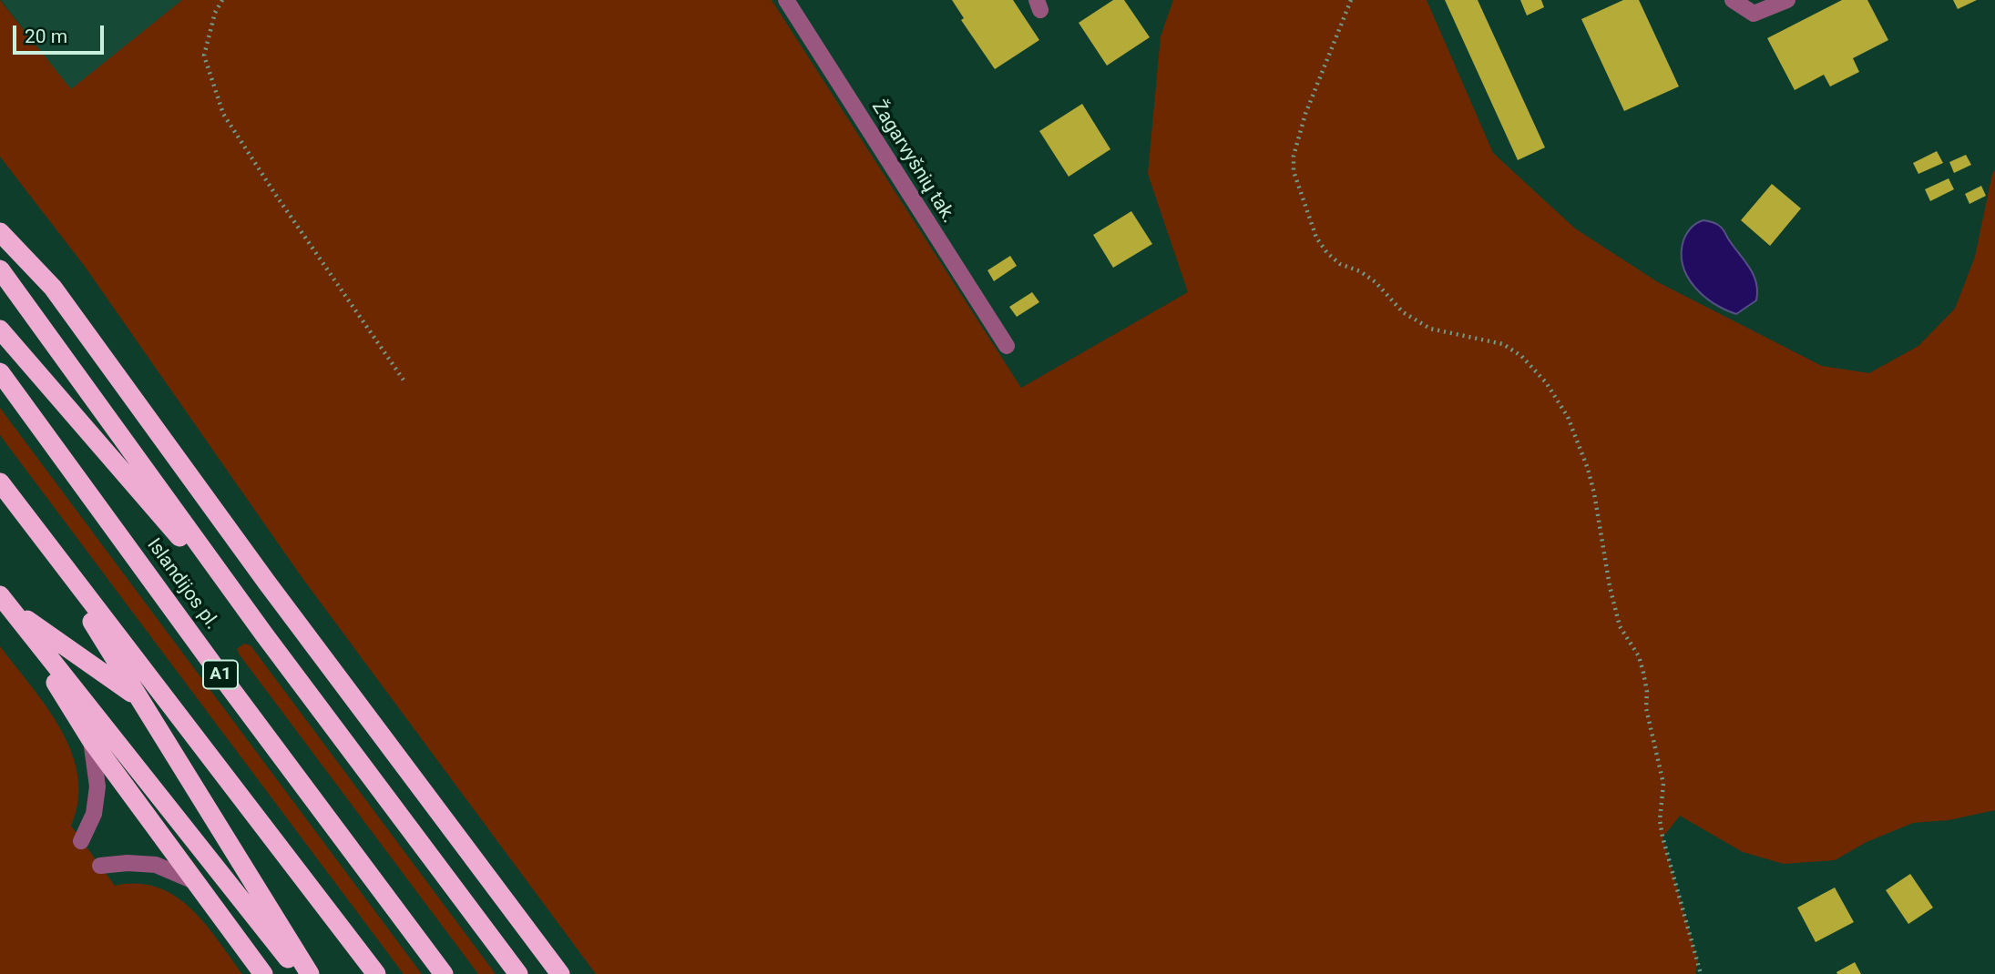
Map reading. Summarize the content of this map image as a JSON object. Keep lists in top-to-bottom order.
{
  "streets": {
    "highway": ["Islandijos pl.", "A1"],
    "street": ["Žagarvyšnių tak."]
  },
  "scale_bar": "20 m"
}
